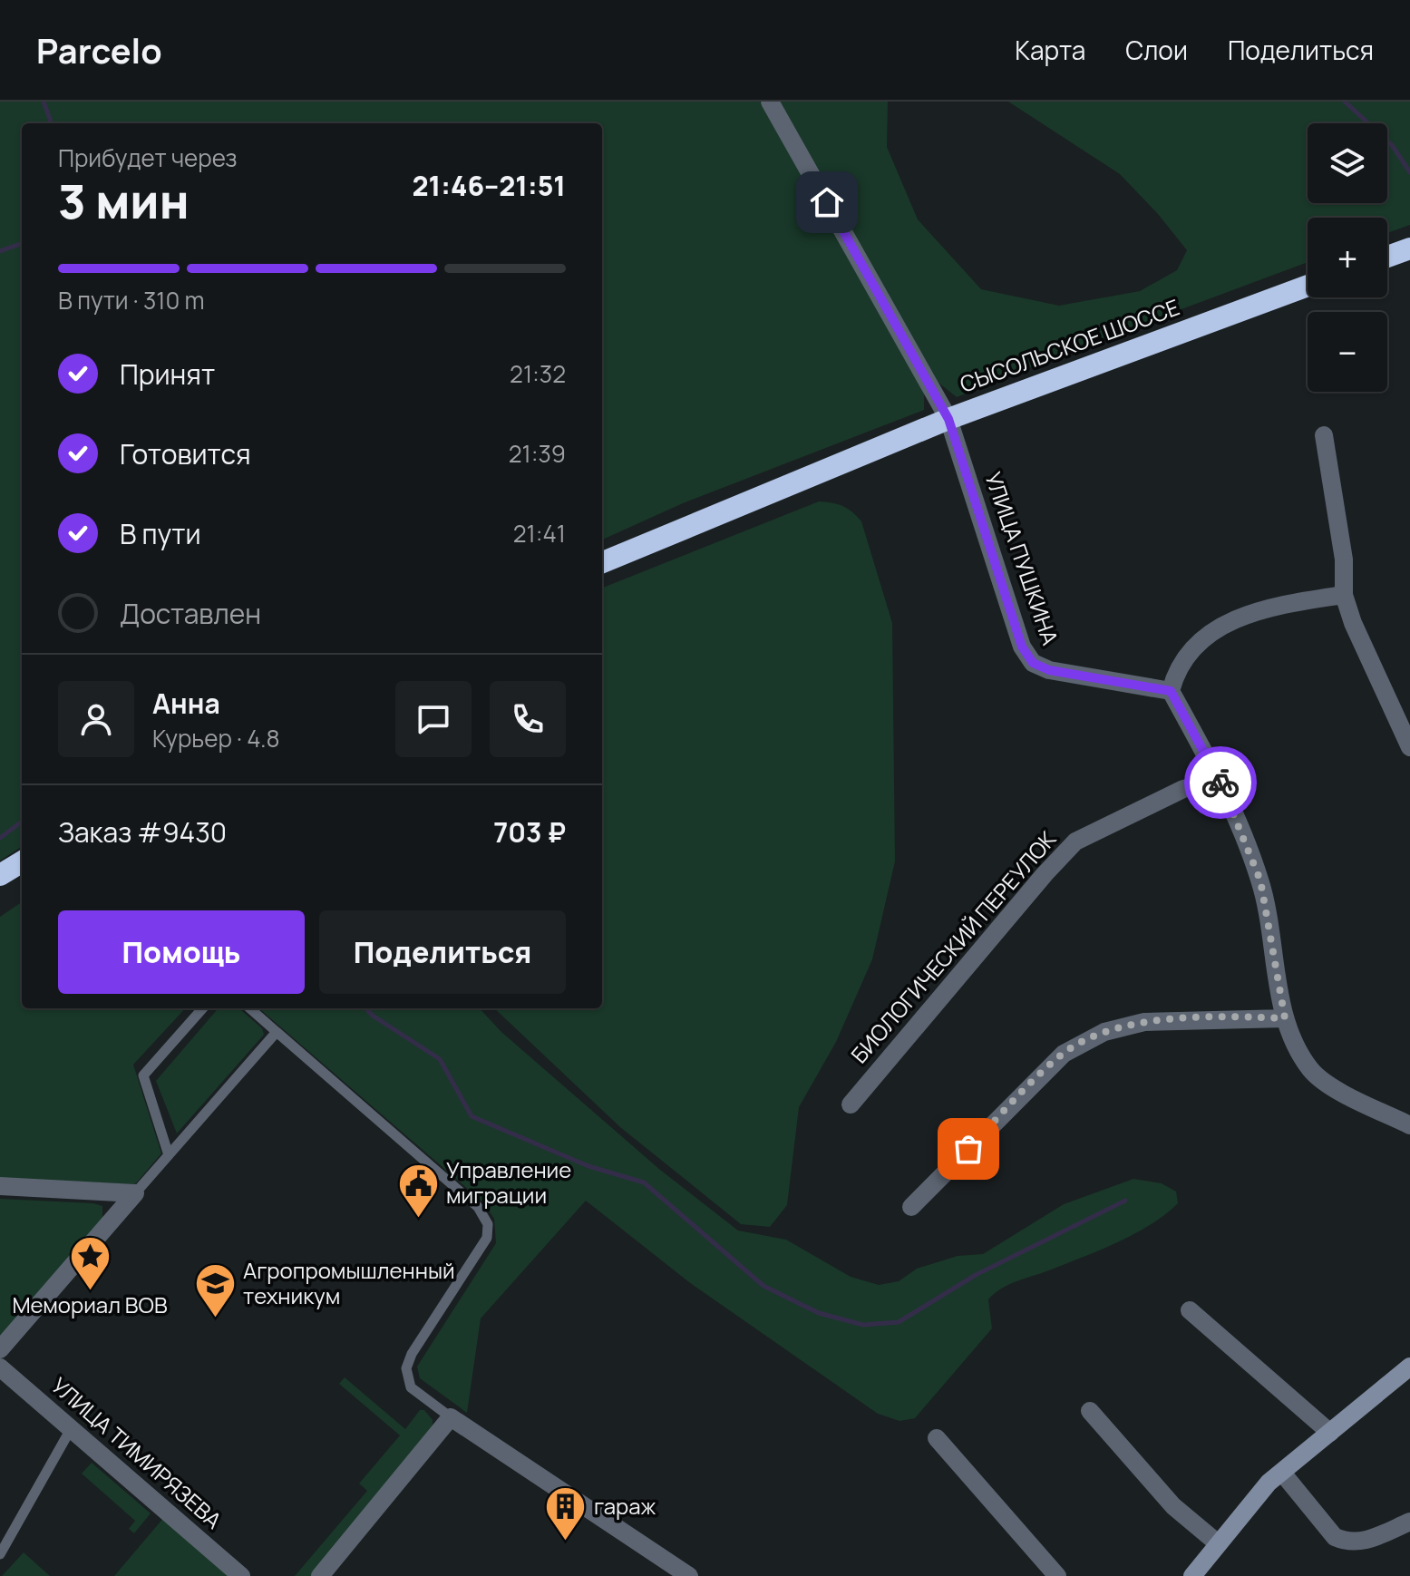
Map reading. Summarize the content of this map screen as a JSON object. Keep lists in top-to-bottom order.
{
  "streets": {
    "highway": ["СЫСОЛЬСКОЕ ШОССЕ"],
    "street": ["УЛИЦА ПУШКИНА", "БИОЛОГИЧЕСКИЙ ПЕРЕУЛОК", "УЛИЦА ТИМИРЯЗЕВА"]
  },
  "crossings": [
    ["СЫСОЛЬСКОЕ ШОССЕ", "УЛИЦА ПУШКИНА"]
  ],
  "places": {
    "public building": ["Управление миграции"],
    "place": ["Мемориал ВОВ"],
    "school or university": ["Агропромышленный техникум"],
    "building": ["гараж"]
  },
  "page": {
    "header": "Parcelo",
    "nav": ["Карта", "Слои", "Поделиться"],
    "map_buttons": ["+", "−"],
    "heading": ["3 мин", "Прибудет через", "21:46–21:51"],
    "panel": [
      "Анна",
      "Курьер · 4.8",
      "Заказ #9430",
      "703 ₽"
    ],
    "bar": "В пути · 310 m",
    "list": [
      ["Принят", "21:32"],
      ["Готовится", "21:39"],
      ["В пути", "21:41"],
      "Доставлен"
    ],
    "buttons": ["Помощь", "Поделиться"]
  }
}
